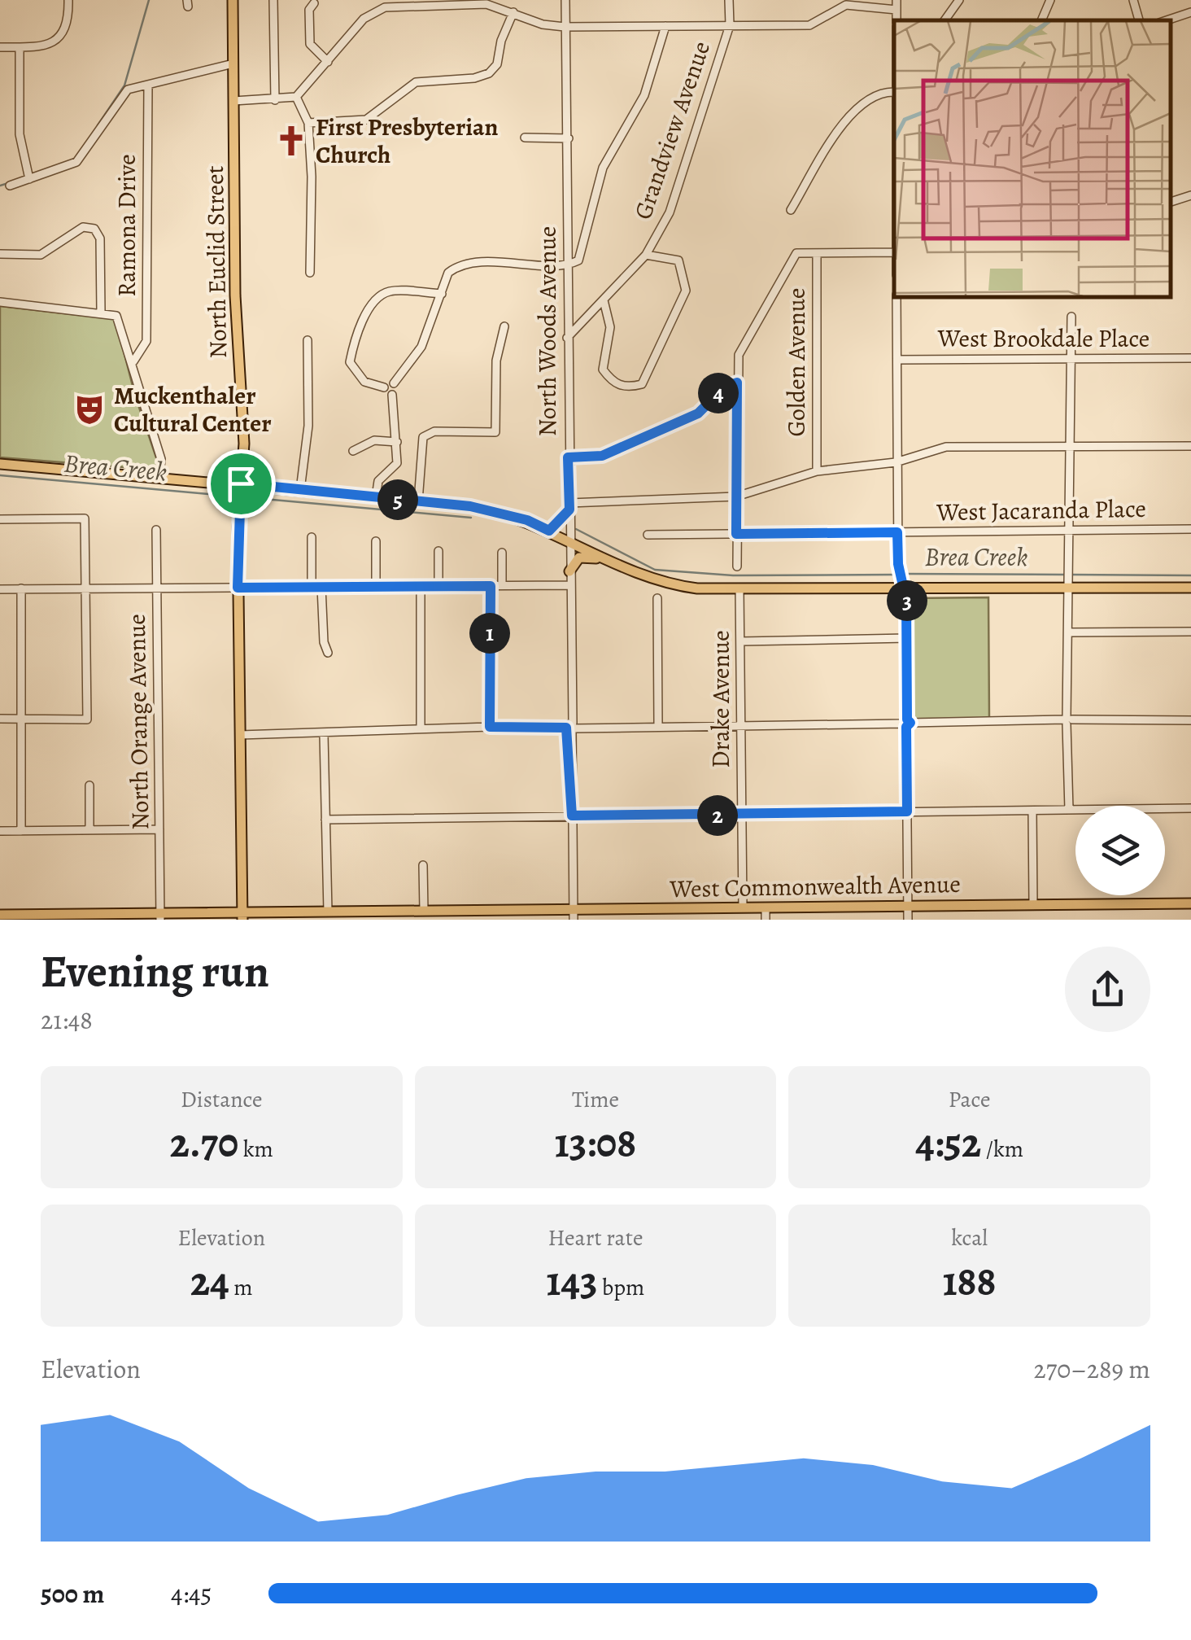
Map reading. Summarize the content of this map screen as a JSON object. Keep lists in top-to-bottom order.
{
  "streets": {
    "main road": ["North Euclid Street", "West Commonwealth Avenue"],
    "street": [
      "Grandview Avenue",
      "Ramona Drive",
      "North Woods Avenue",
      "West Brookdale Place",
      "Golden Avenue",
      "West Jacaranda Place",
      "Drake Avenue",
      "North Orange Avenue"
    ]
  },
  "crossings": [
    ["Grandview Avenue", "North Woods Avenue"],
    ["North Euclid Street", "West Commonwealth Avenue"],
    ["North Woods Avenue", "West Commonwealth Avenue"],
    ["Drake Avenue", "West Commonwealth Avenue"],
    ["North Orange Avenue", "West Commonwealth Avenue"]
  ],
  "water": ["Brea Creek"],
  "places": {
    "church": ["First Presbyterian Church"],
    "theatre": ["Muckenthaler Cultural Center"]
  },
  "page": {
    "pins": [
      "4",
      "5",
      "3",
      "1",
      "2"
    ],
    "heading": ["Evening run", "21:48"],
    "stats": [
      ["Distance", "2.70 km"],
      ["Time", "13:08"],
      ["Pace", "4:52 /km"],
      ["Elevation", "24 m"],
      ["Heart rate", "143 bpm"],
      ["kcal", "188"]
    ],
    "chart": ["Elevation", "270–289 m"],
    "list": [
      {
        "name": "500 m",
        "note": "4:45"
      }
    ]
  }
}
